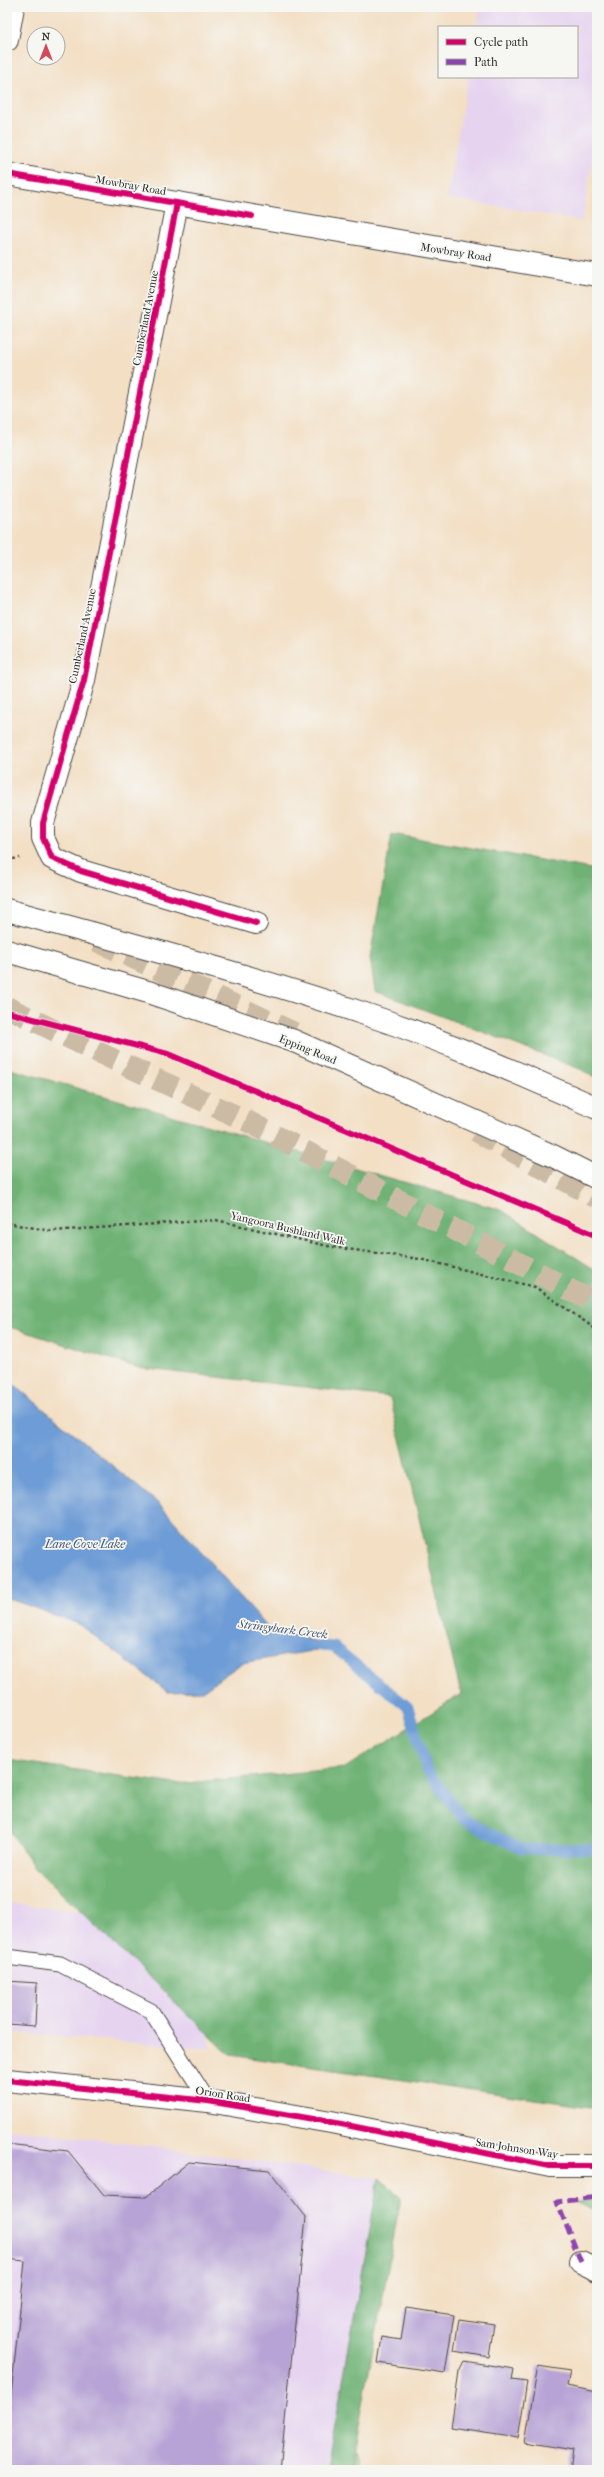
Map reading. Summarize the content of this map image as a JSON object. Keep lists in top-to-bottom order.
{
  "streets": {
    "main road": [
      "Mowbray Road",
      "Cumberland Avenue",
      "Epping Road",
      "Orion Road",
      "Sam Johnson Way"
    ],
    "path": ["Yangoora Bushland Walk"]
  },
  "crossings": [
    ["Mowbray Road", "Cumberland Avenue"],
    ["Orion Road", "Sam Johnson Way"]
  ],
  "water": ["Lane Cove Lake", "Stringybark Creek"],
  "legend": ["Cycle path", "Path"],
  "north": "top"
}
